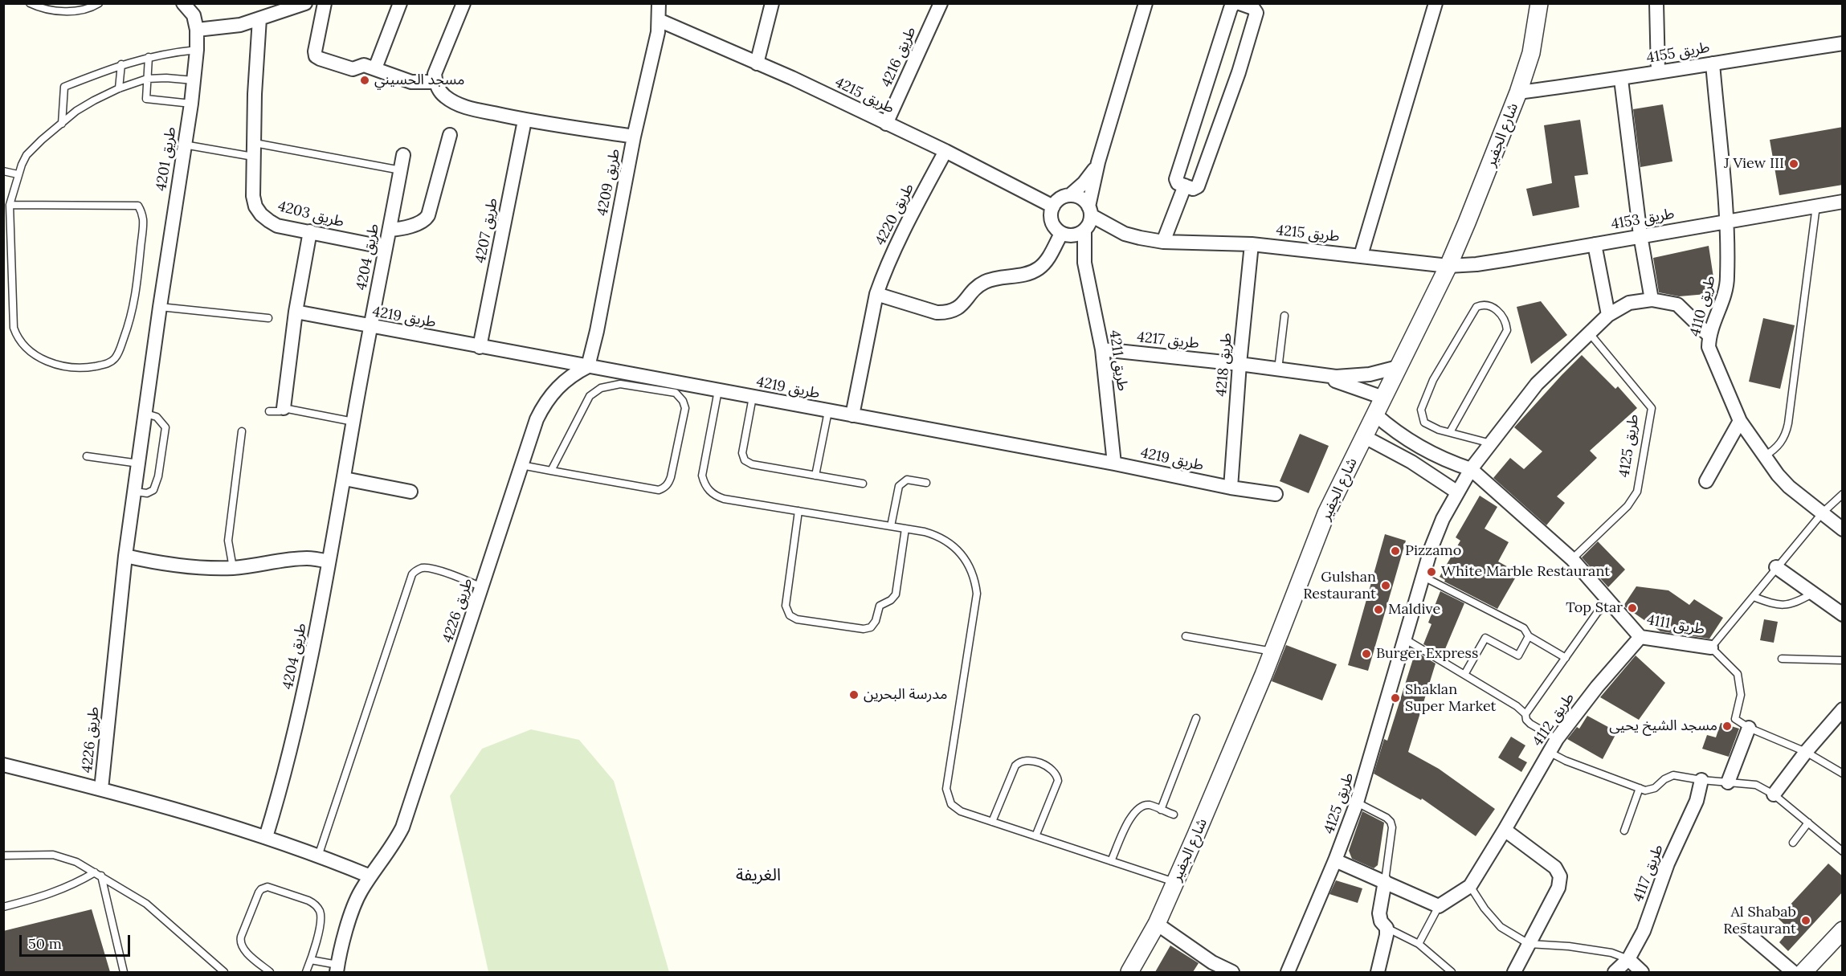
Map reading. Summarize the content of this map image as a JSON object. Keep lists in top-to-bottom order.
{
  "streets": {
    "street": [
      "طريق 4155",
      "طريق 4216",
      "طريق 4215",
      "شارع الجفير",
      "طريق 4201",
      "طريق 4209",
      "طريق 4203",
      "طريق 4220",
      "طريق 4153",
      "طريق 4207",
      "طريق 4204",
      "طريق 4110",
      "طريق 4219",
      "طريق 4217",
      "طريق 4211",
      "طريق 4218",
      "طريق 4125",
      "طريق 4226",
      "طريق 4111",
      "طريق 4112",
      "طريق 4117"
    ]
  },
  "crossings": [
    ["طريق 4155", "شارع الجفير"],
    ["طريق 4155", "طريق 4110"],
    ["طريق 4216", "طريق 4215"],
    ["طريق 4215", "شارع الجفير"],
    ["طريق 4215", "طريق 4209"],
    ["طريق 4215", "طريق 4220"],
    ["طريق 4215", "طريق 4153"],
    ["طريق 4215", "طريق 4211"],
    ["طريق 4215", "طريق 4218"],
    ["شارع الجفير", "طريق 4153"],
    ["شارع الجفير", "طريق 4217"],
    ["شارع الجفير", "طريق 4111"],
    ["طريق 4201", "طريق 4226"],
    ["طريق 4209", "طريق 4219"],
    ["طريق 4209", "طريق 4226"],
    ["طريق 4203", "طريق 4204"],
    ["طريق 4220", "طريق 4219"],
    ["طريق 4153", "طريق 4110"],
    ["طريق 4207", "طريق 4219"],
    ["طريق 4204", "طريق 4219"],
    ["طريق 4204", "طريق 4226"],
    ["طريق 4219", "طريق 4211"],
    ["طريق 4219", "طريق 4218"],
    ["طريق 4219", "طريق 4226"],
    ["طريق 4217", "طريق 4211"],
    ["طريق 4217", "طريق 4218"],
    ["طريق 4125", "طريق 4111"],
    ["طريق 4111", "طريق 4112"]
  ],
  "districts": ["الغريفة"],
  "places": [
    "مسجد الحسيني",
    "J View III",
    "Pizzamo",
    "White Marble Restaurant",
    "Gulshan Restaurant",
    "Top Star",
    "Maldive",
    "Burger Express",
    "مدرسة البحرين",
    "Shaklan Super Market",
    "مسجد الشيخ يحيى",
    "Al Shabab Restaurant"
  ],
  "scale_bar": "50 m"
}
